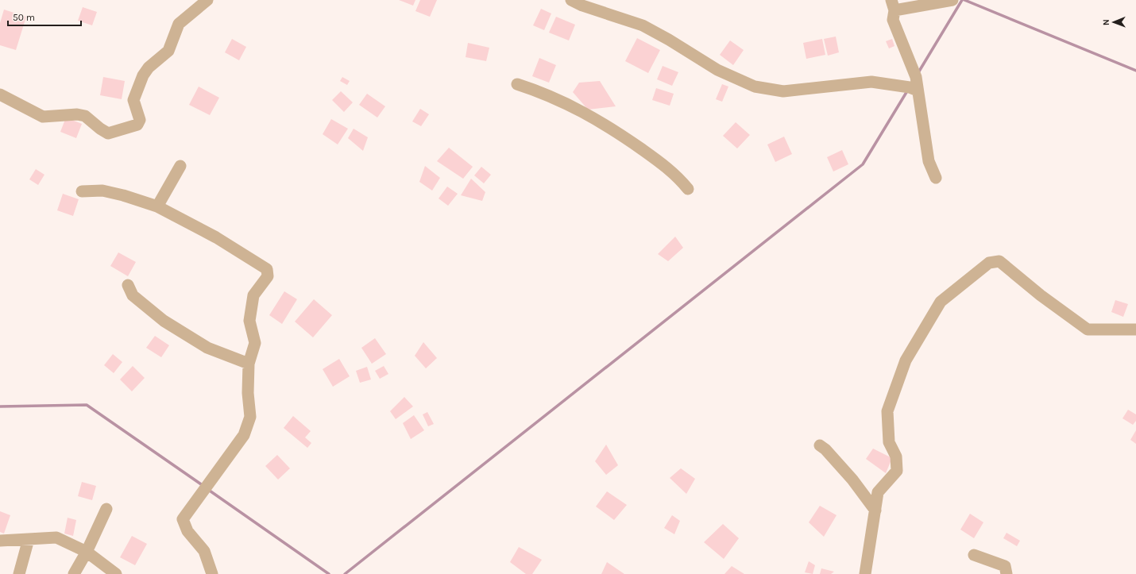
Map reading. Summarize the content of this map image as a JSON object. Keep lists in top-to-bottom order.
{
  "scale_bar": "50 m",
  "north": "left"
}
